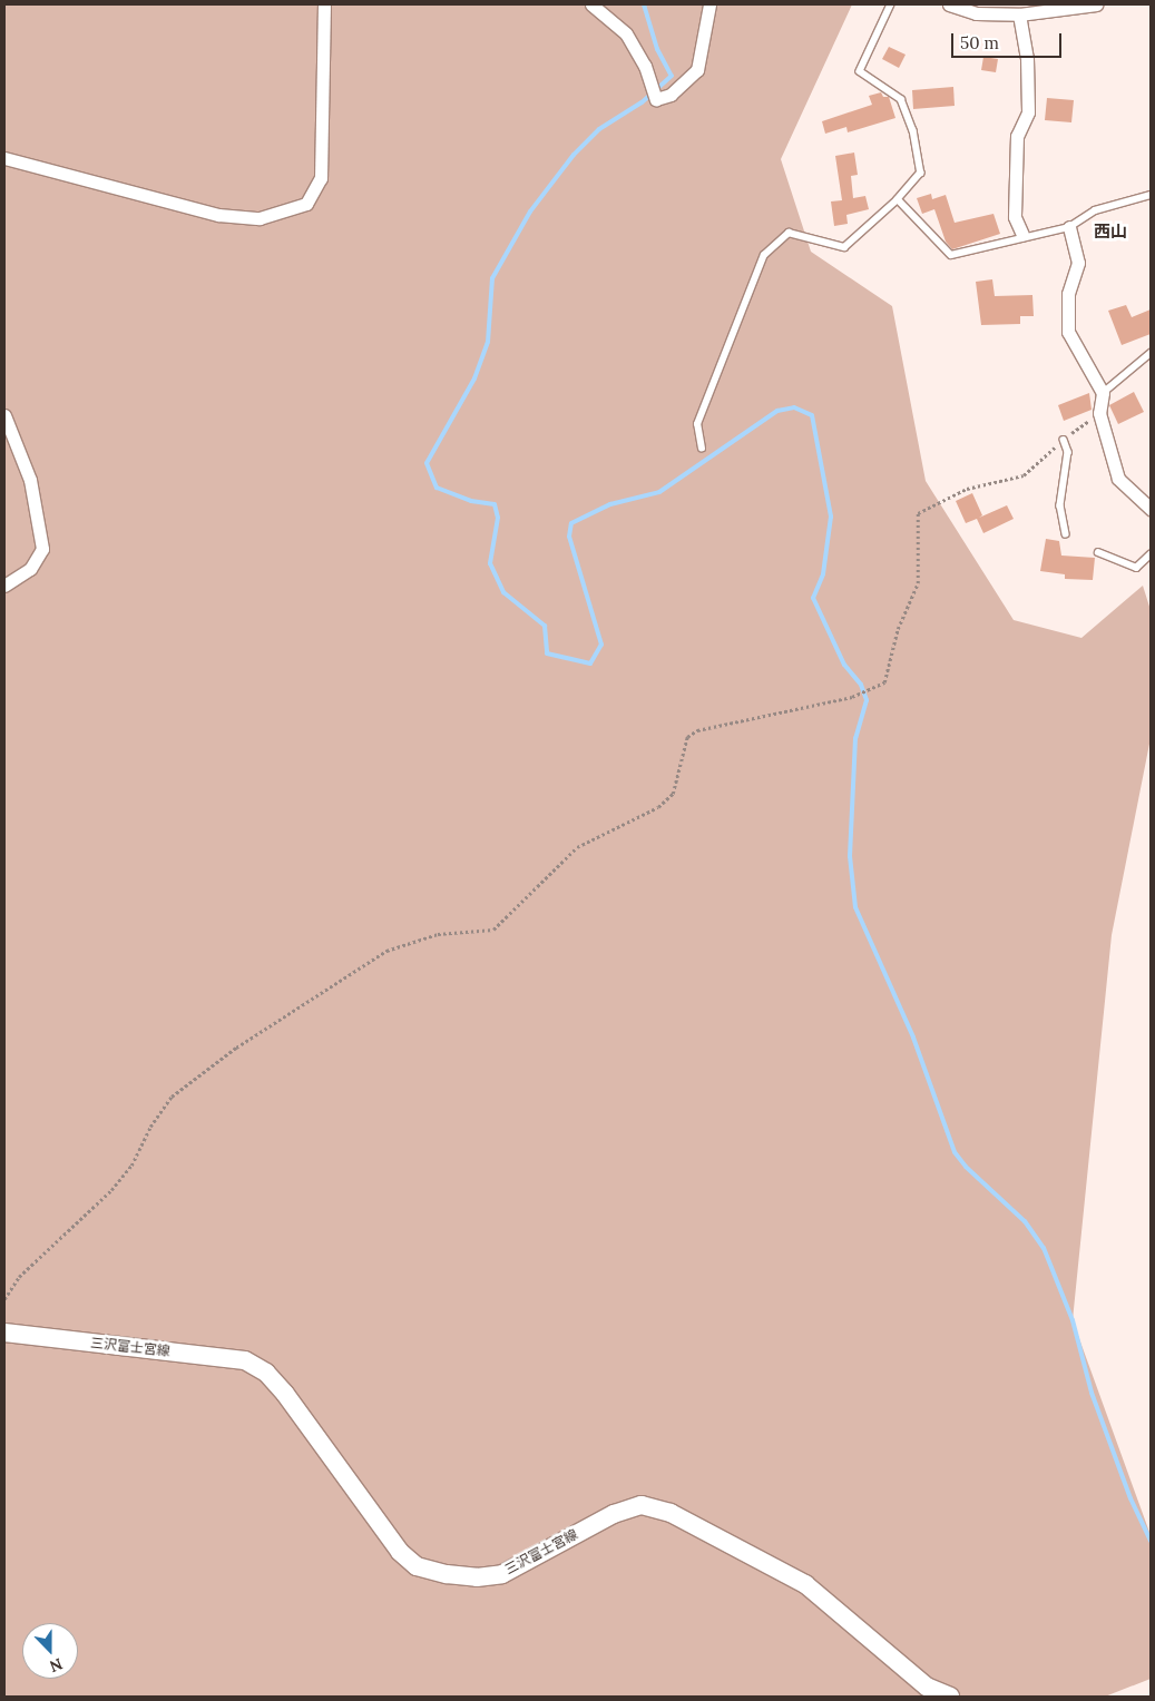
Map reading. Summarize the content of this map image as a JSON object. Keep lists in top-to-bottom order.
{
  "streets": {
    "main road": ["三沢富士宮線"]
  },
  "districts": ["西山"],
  "scale_bar": "50 m",
  "north": "bottom"
}
